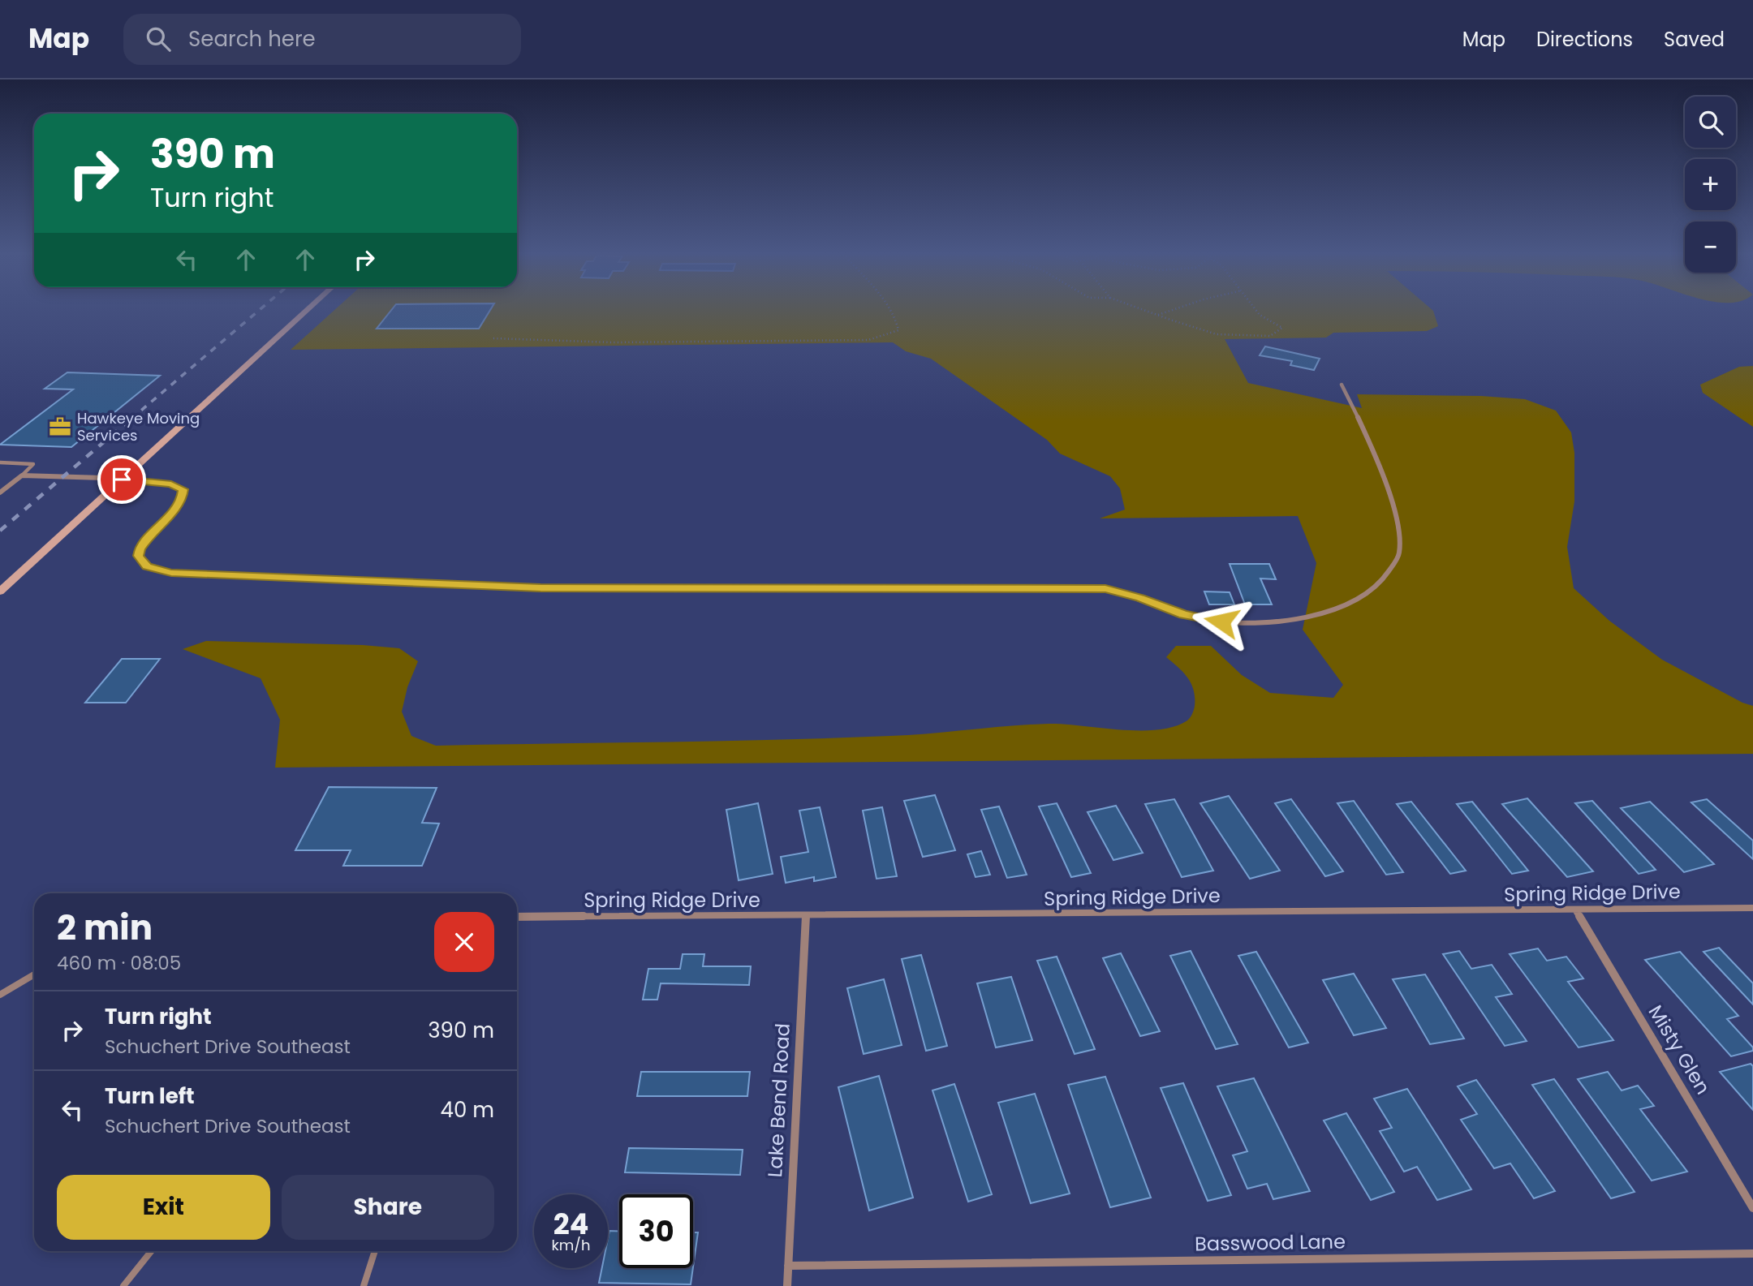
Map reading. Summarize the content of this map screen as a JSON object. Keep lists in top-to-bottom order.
{
  "streets": {
    "street": [
      "Spring Ridge Drive",
      "Misty Glen",
      "Lake Bend Road",
      "Basswood Lane"
    ]
  },
  "crossings": [
    ["Spring Ridge Drive", "Misty Glen"],
    ["Spring Ridge Drive", "Lake Bend Road"],
    ["Lake Bend Road", "Basswood Lane"]
  ],
  "places": {
    "office": ["Hawkeye Moving Services"]
  },
  "page": {
    "header": "Map",
    "search": "Search here",
    "nav": ["Map", "Directions", "Saved"],
    "map_buttons": ["+", "−"],
    "turn": ["390 m", "Turn right"],
    "heading": ["2 min", "460 m · 08:05"],
    "list": [
      {
        "name": "Turn right",
        "note": "Schuchert Drive Southeast",
        "value": "390 m"
      },
      {
        "name": "Turn left",
        "note": "Schuchert Drive Southeast",
        "value": "40 m"
      }
    ],
    "buttons": ["Exit", "Share"],
    "speed": "24 km/h",
    "limit": "30"
  }
}
